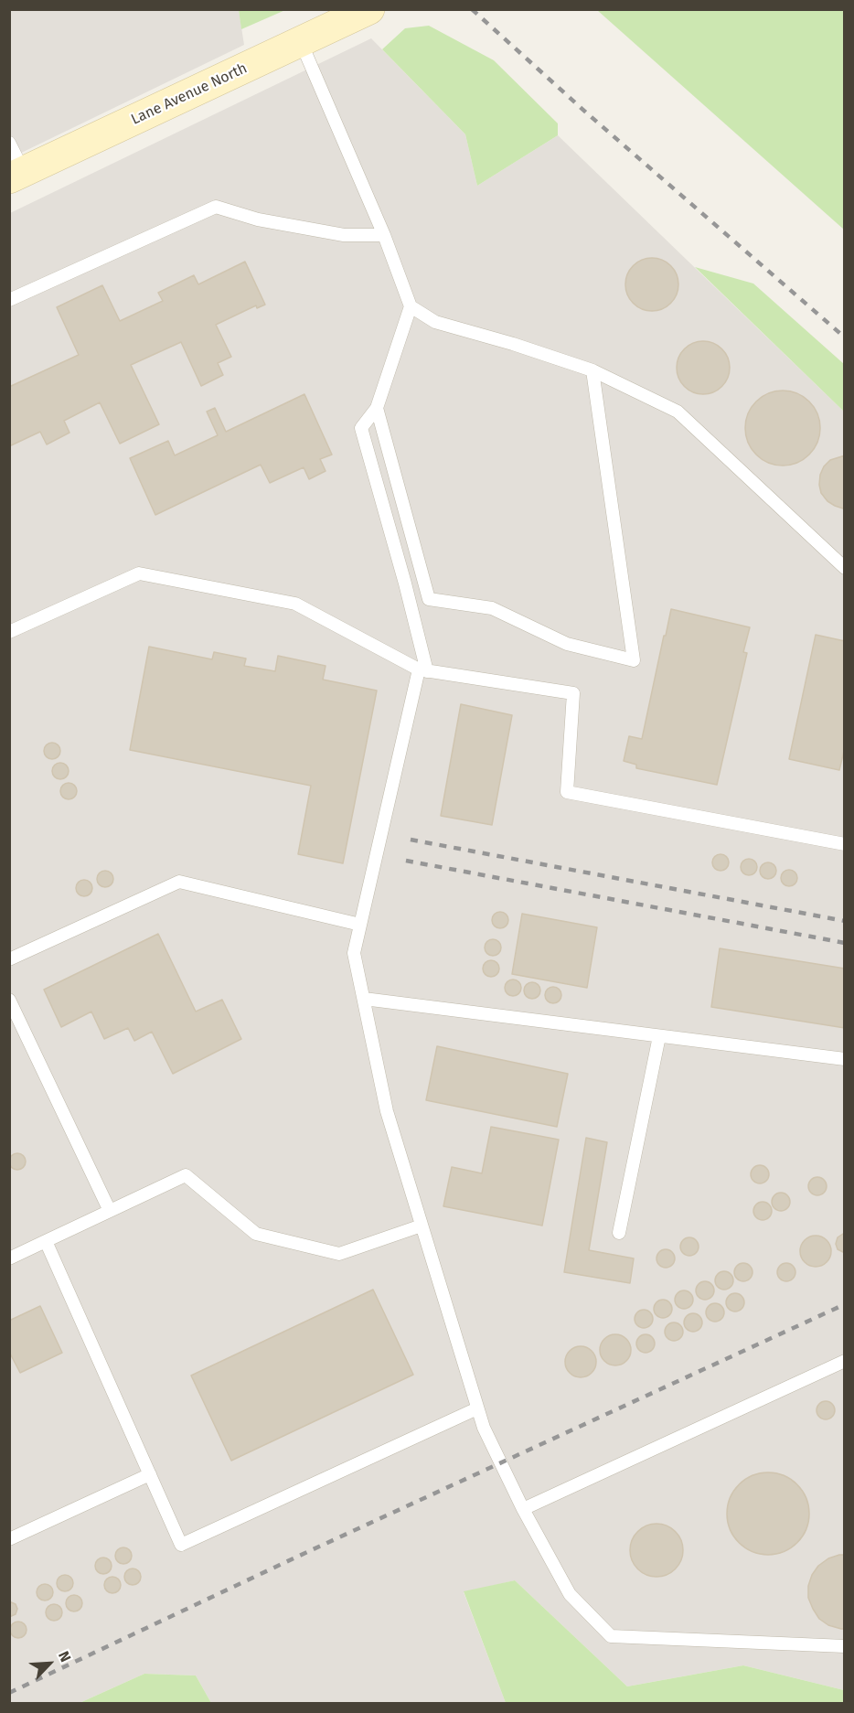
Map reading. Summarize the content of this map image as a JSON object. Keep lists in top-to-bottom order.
{
  "streets": {
    "main road": ["Lane Avenue North"]
  },
  "north": "top right"
}
